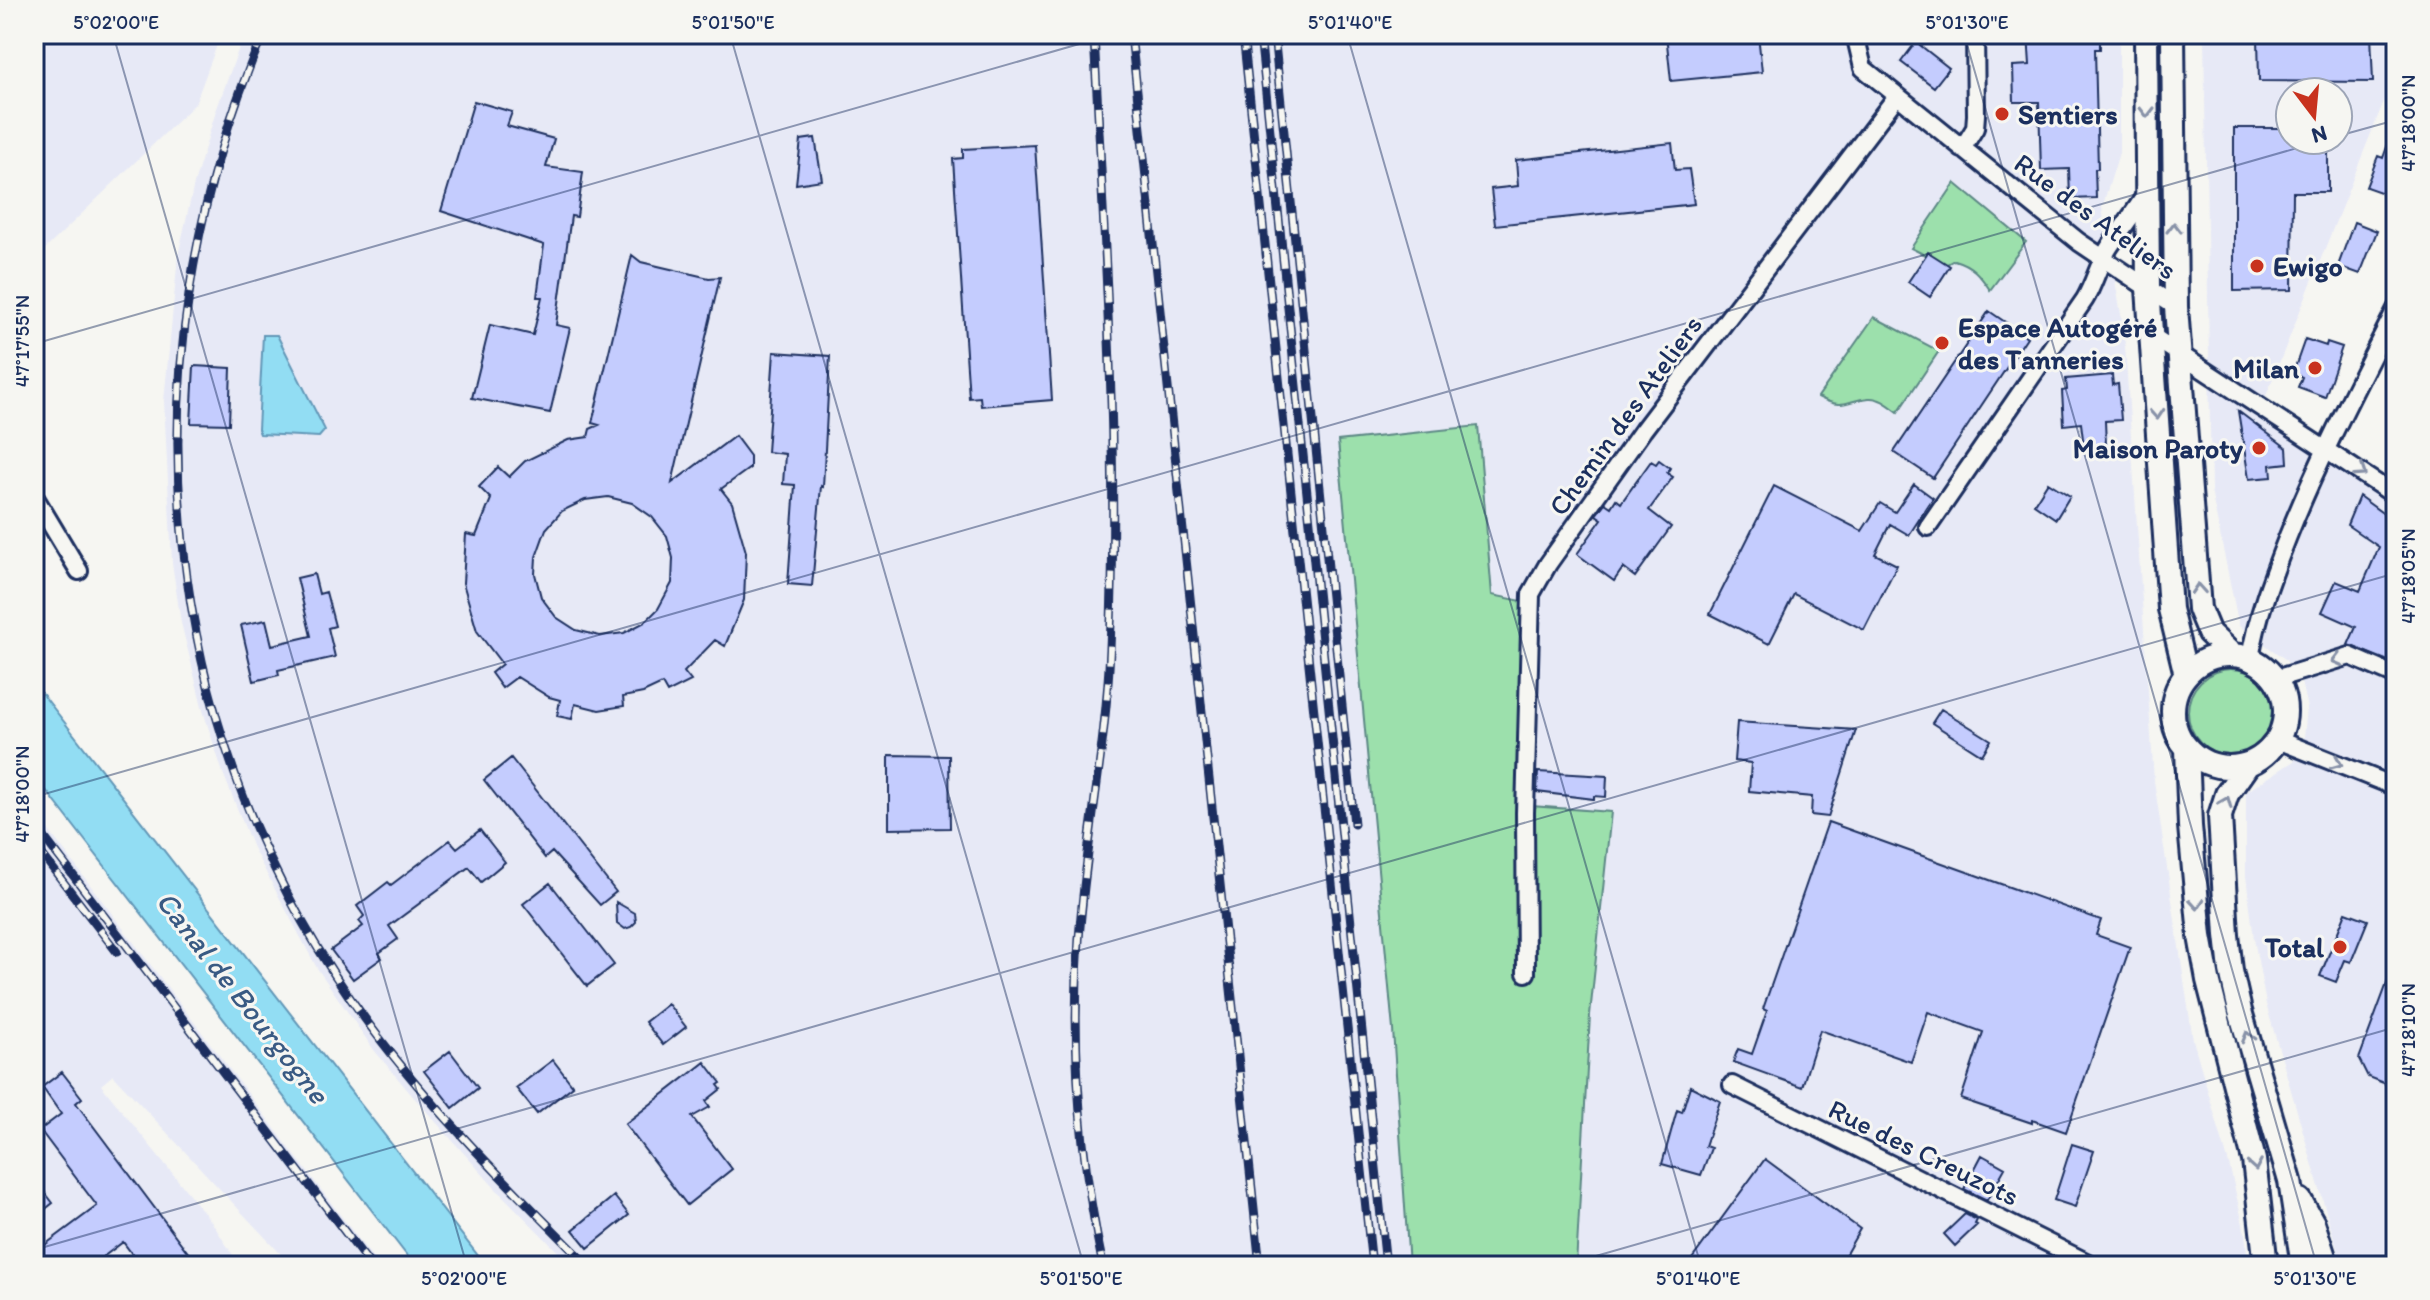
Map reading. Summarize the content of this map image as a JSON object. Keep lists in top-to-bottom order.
{
  "streets": {
    "street": ["Rue des Ateliers", "Chemin des Ateliers", "Rue des Creuzots"]
  },
  "crossings": [
    ["Rue des Ateliers", "Chemin des Ateliers"]
  ],
  "water": ["Canal de Bourgogne"],
  "places": [
    "Sentiers",
    "Ewigo",
    "Espace Autogéré des Tanneries",
    "Milan",
    "Maison Paroty",
    "Total"
  ],
  "north": "bottom",
  "coordinates": [
    "5°02'00\"E",
    "5°01'50\"E",
    "5°01'40\"E",
    "5°01'30\"E",
    "47°18'00\"N",
    "47°17'55\"N",
    "47°18'05\"N",
    "47°18'10\"N"
  ]
}
